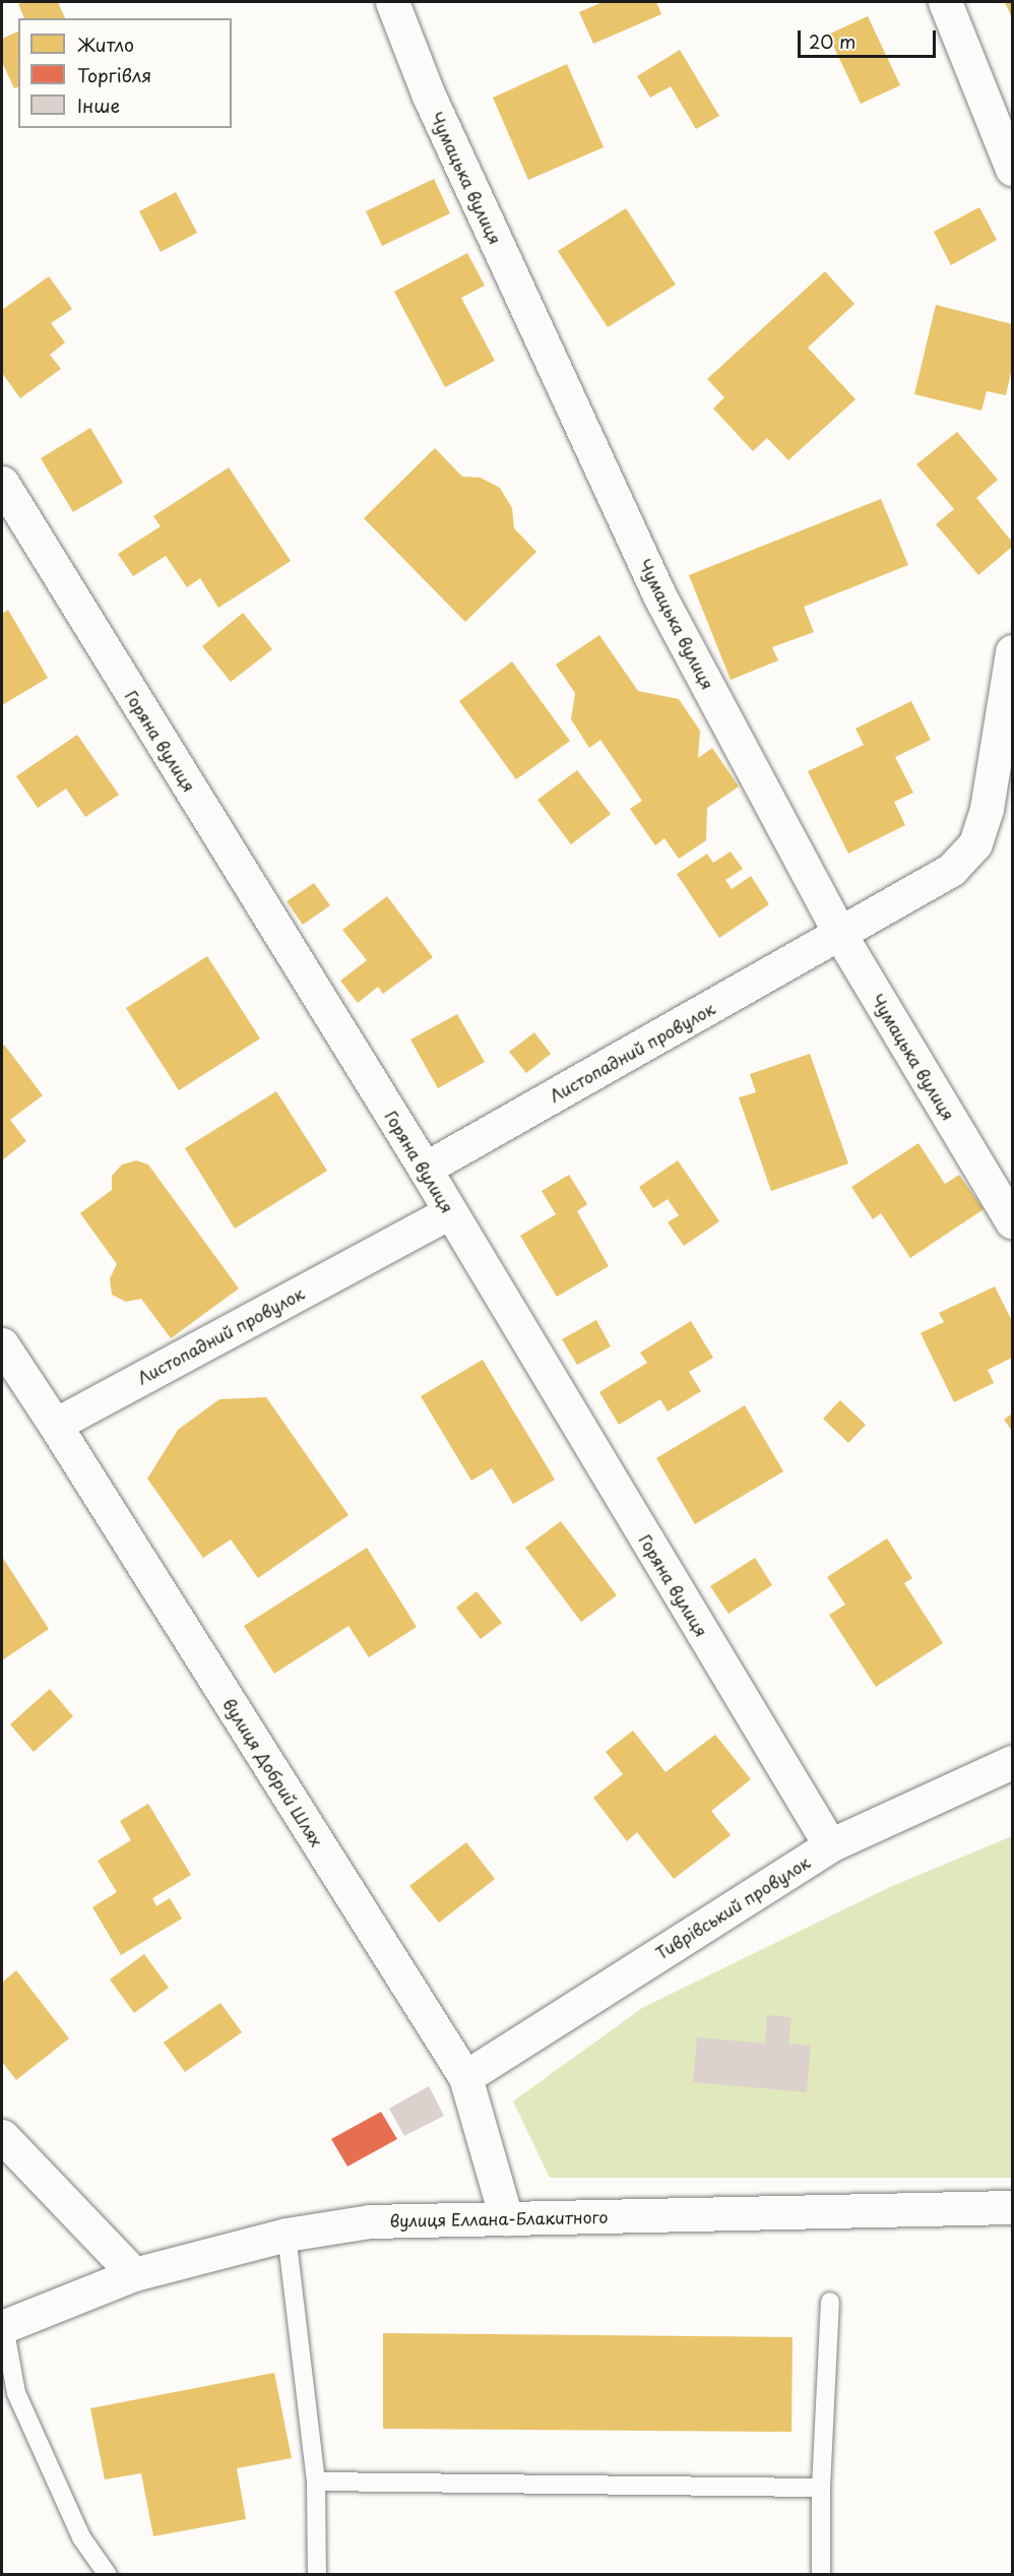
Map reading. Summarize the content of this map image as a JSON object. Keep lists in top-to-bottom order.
{
  "streets": {
    "street": [
      "Чумацька вулиця",
      "Горяна вулиця",
      "Листопадний провулок",
      "вулиця Добрий Шлях",
      "Тиврівський провулок",
      "вулиця Еллана-Блакитного"
    ]
  },
  "crossings": [
    ["Чумацька вулиця", "Листопадний провулок"],
    ["Горяна вулиця", "Листопадний провулок"],
    ["Горяна вулиця", "Тиврівський провулок"],
    ["Листопадний провулок", "вулиця Добрий Шлях"],
    ["вулиця Добрий Шлях", "Тиврівський провулок"],
    ["вулиця Добрий Шлях", "вулиця Еллана-Блакитного"]
  ],
  "legend": ["Житло", "Торгівля", "Інше"],
  "scale_bar": "20 m"
}
